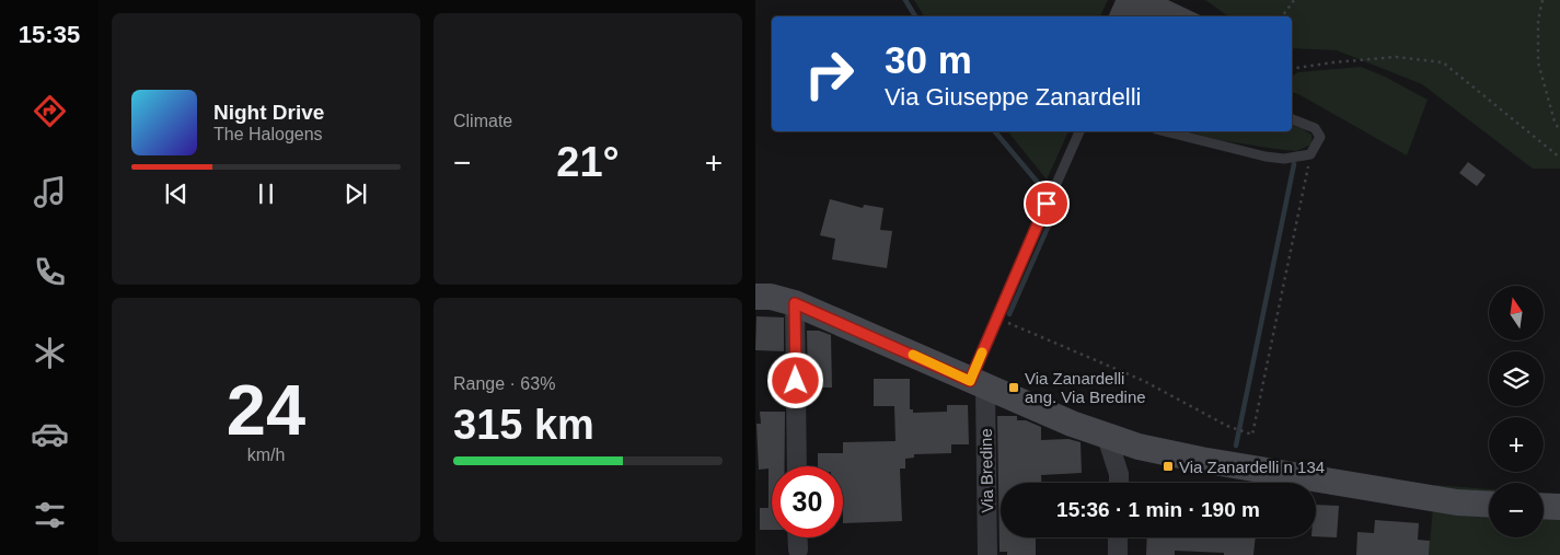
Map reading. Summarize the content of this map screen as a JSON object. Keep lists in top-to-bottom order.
{
  "streets": {
    "street": ["Via Bredine"]
  },
  "places": {
    "transit": ["Via Zanardelli ang. Via Bredine", "Via Zanardelli n 134"]
  },
  "north": "top",
  "page": {
    "tabs": "15:35",
    "tile": [
      "Climate",
      ["24", "km/h"],
      ["Range · 63%", "315 km"]
    ],
    "turn": ["30 m", "Via Giuseppe Zanardelli"],
    "song": ["Night Drive", "The Halogens"],
    "heat": ["−", "21°", "+"],
    "map_buttons": ["+", "−"],
    "limit": "30",
    "trip": "15:36 · 1 min · 190 m"
  }
}
